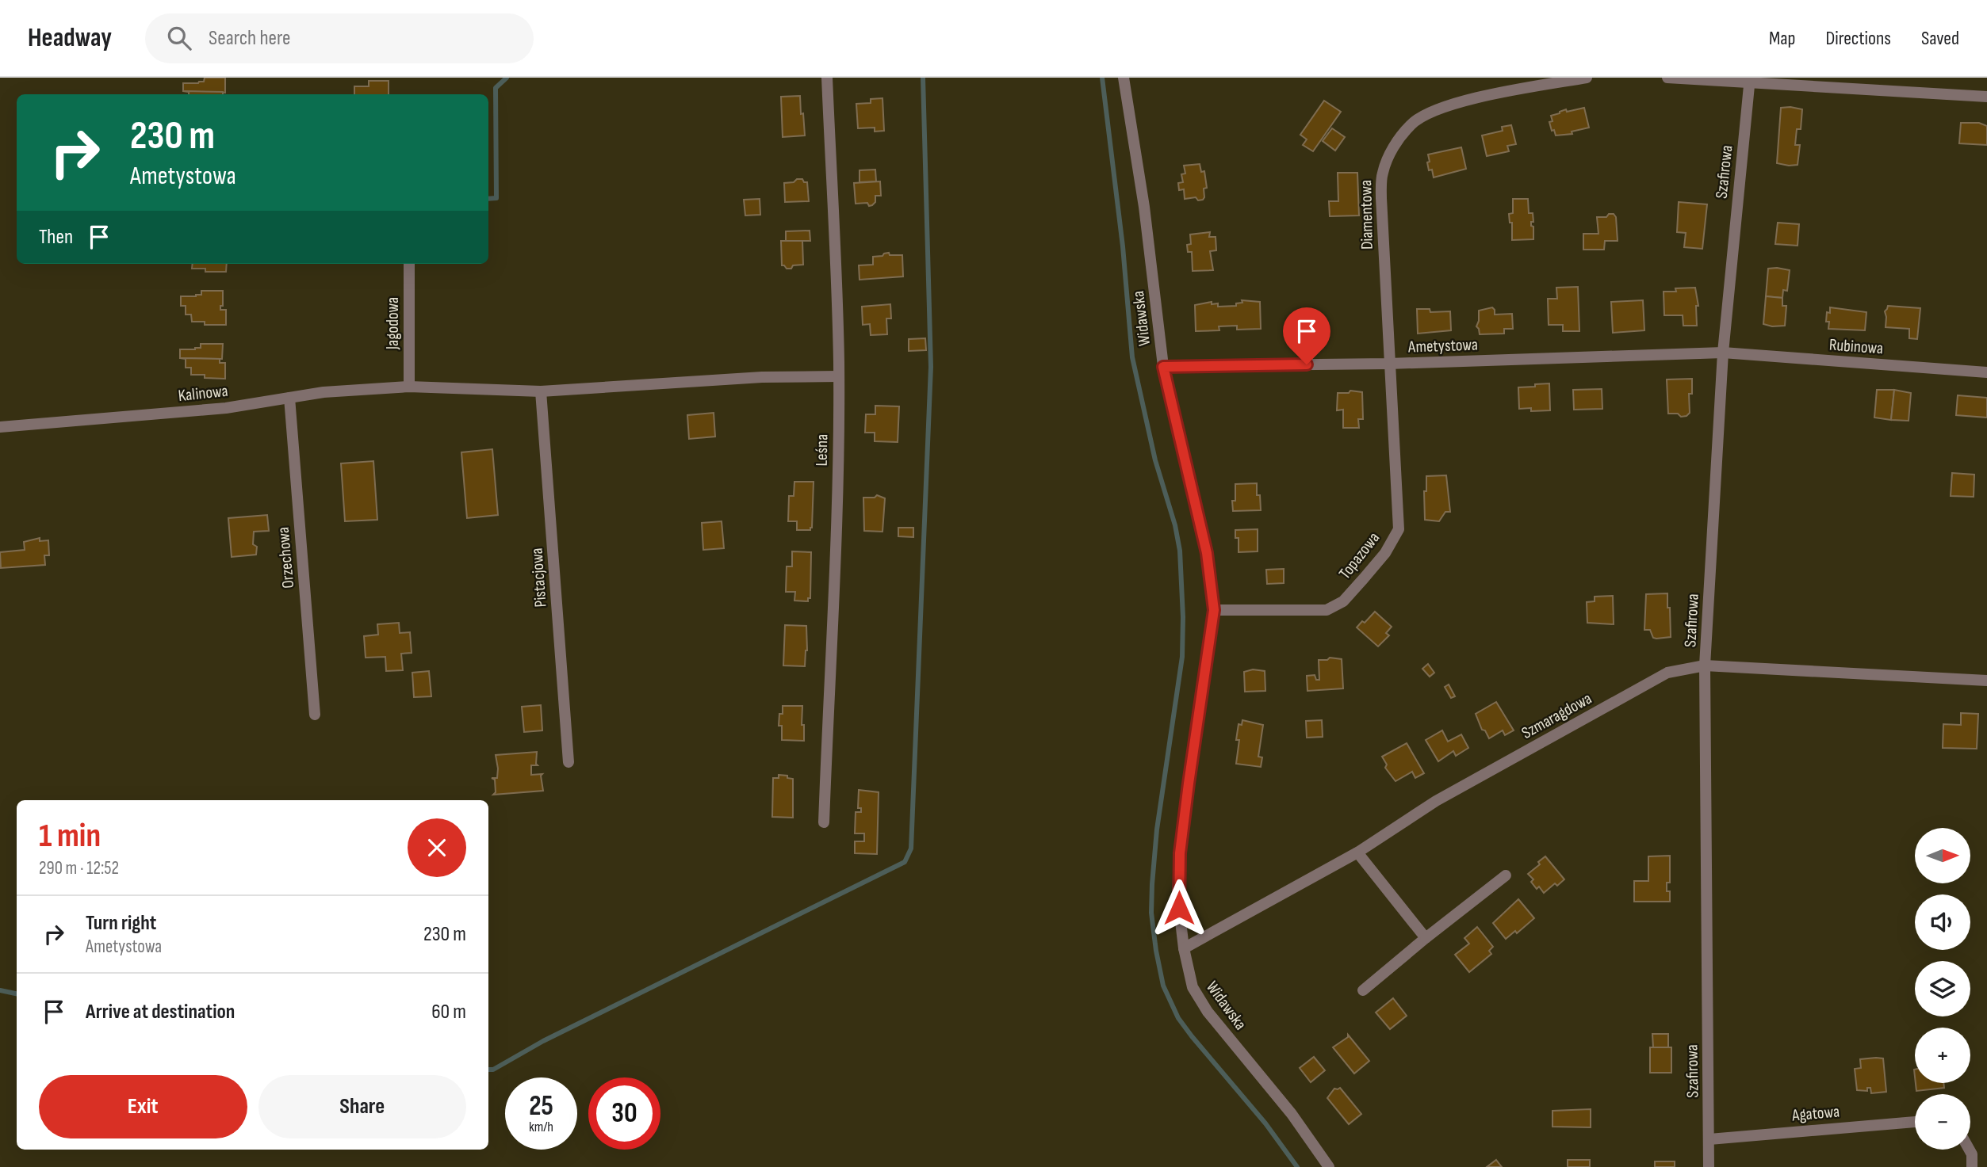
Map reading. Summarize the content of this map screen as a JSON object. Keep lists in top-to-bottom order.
{
  "streets": {
    "street": [
      "Szafirowa",
      "Diamentowa",
      "Widawska",
      "Jagodowa",
      "Ametystowa",
      "Rubinowa",
      "Kalinowa",
      "Leśna",
      "Topazowa",
      "Orzechowa",
      "Pistacjowa",
      "Szmaragdowa",
      "Agatowa"
    ]
  },
  "crossings": [
    ["Szafirowa", "Ametystowa"],
    ["Szafirowa", "Rubinowa"],
    ["Szafirowa", "Szmaragdowa"],
    ["Szafirowa", "Agatowa"],
    ["Diamentowa", "Ametystowa"],
    ["Diamentowa", "Topazowa"],
    ["Widawska", "Ametystowa"],
    ["Widawska", "Topazowa"],
    ["Widawska", "Szmaragdowa"],
    ["Jagodowa", "Kalinowa"],
    ["Ametystowa", "Rubinowa"],
    ["Ametystowa", "Topazowa"],
    ["Kalinowa", "Leśna"],
    ["Kalinowa", "Orzechowa"],
    ["Kalinowa", "Pistacjowa"]
  ],
  "north": "right",
  "page": {
    "header": "Headway",
    "search": "Search here",
    "nav": ["Map", "Directions", "Saved"],
    "turn": ["230 m", "Ametystowa"],
    "then": "Then",
    "heading": ["1 min", "290 m · 12:52"],
    "map_buttons": ["+", "−"],
    "list": [
      {
        "name": "Turn right",
        "note": "Ametystowa",
        "value": "230 m"
      },
      {
        "name": "Arrive at destination",
        "value": "60 m"
      }
    ],
    "buttons": ["Exit", "Share"],
    "speed": "25 km/h",
    "limit": "30"
  }
}
